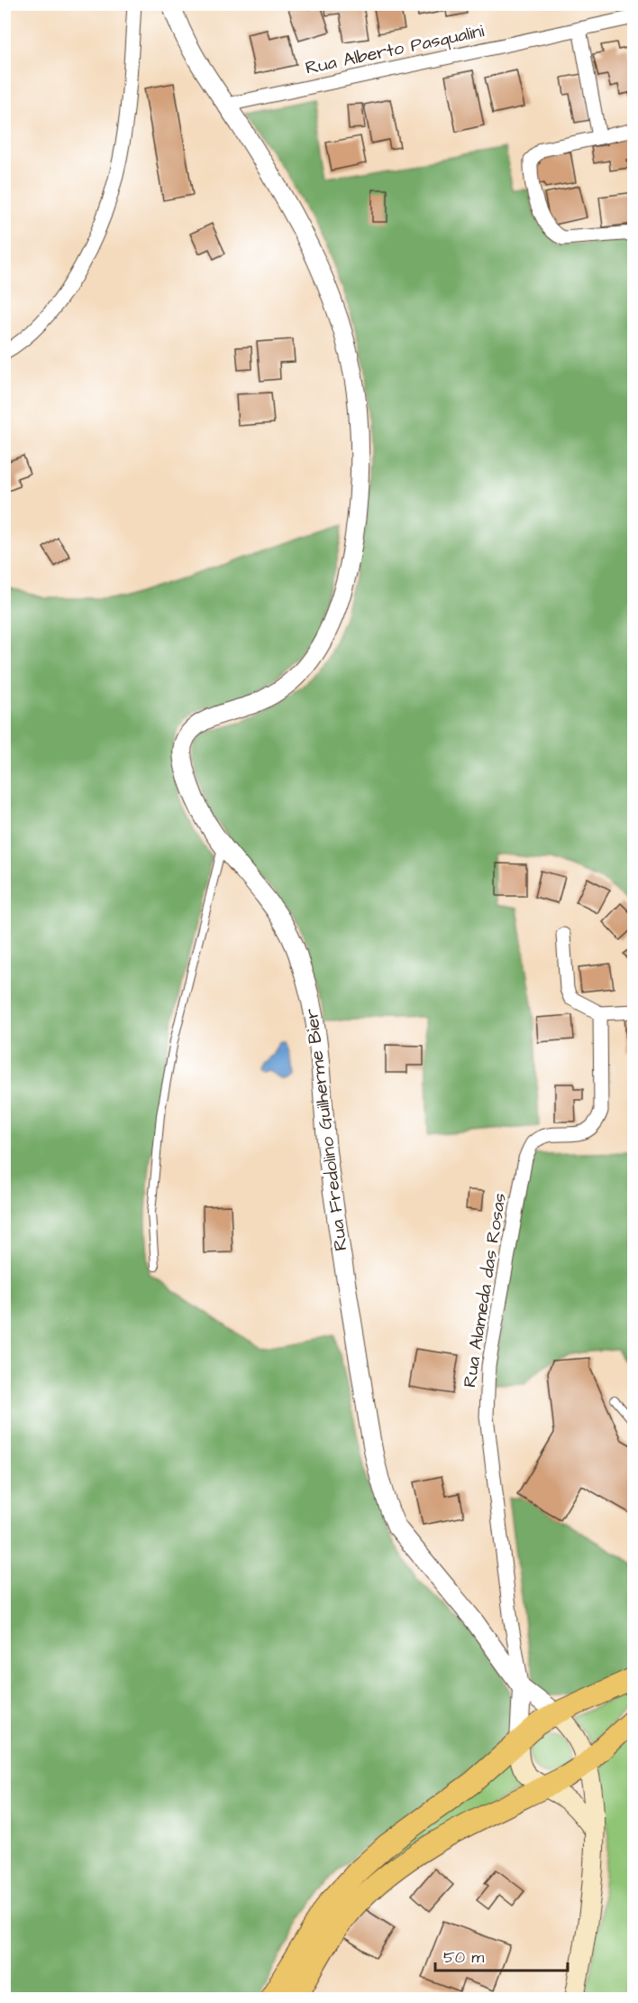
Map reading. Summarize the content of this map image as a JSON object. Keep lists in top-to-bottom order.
{
  "streets": {
    "main road": ["Rua Fredolino Guilherme Bier"],
    "street": ["Rua Alberto Pasqualini", "Rua Alameda das Rosas"]
  },
  "crossings": [
    ["Rua Alberto Pasqualini", "Rua Fredolino Guilherme Bier"],
    ["Rua Fredolino Guilherme Bier", "Rua Alameda das Rosas"]
  ],
  "scale_bar": "50 m"
}
